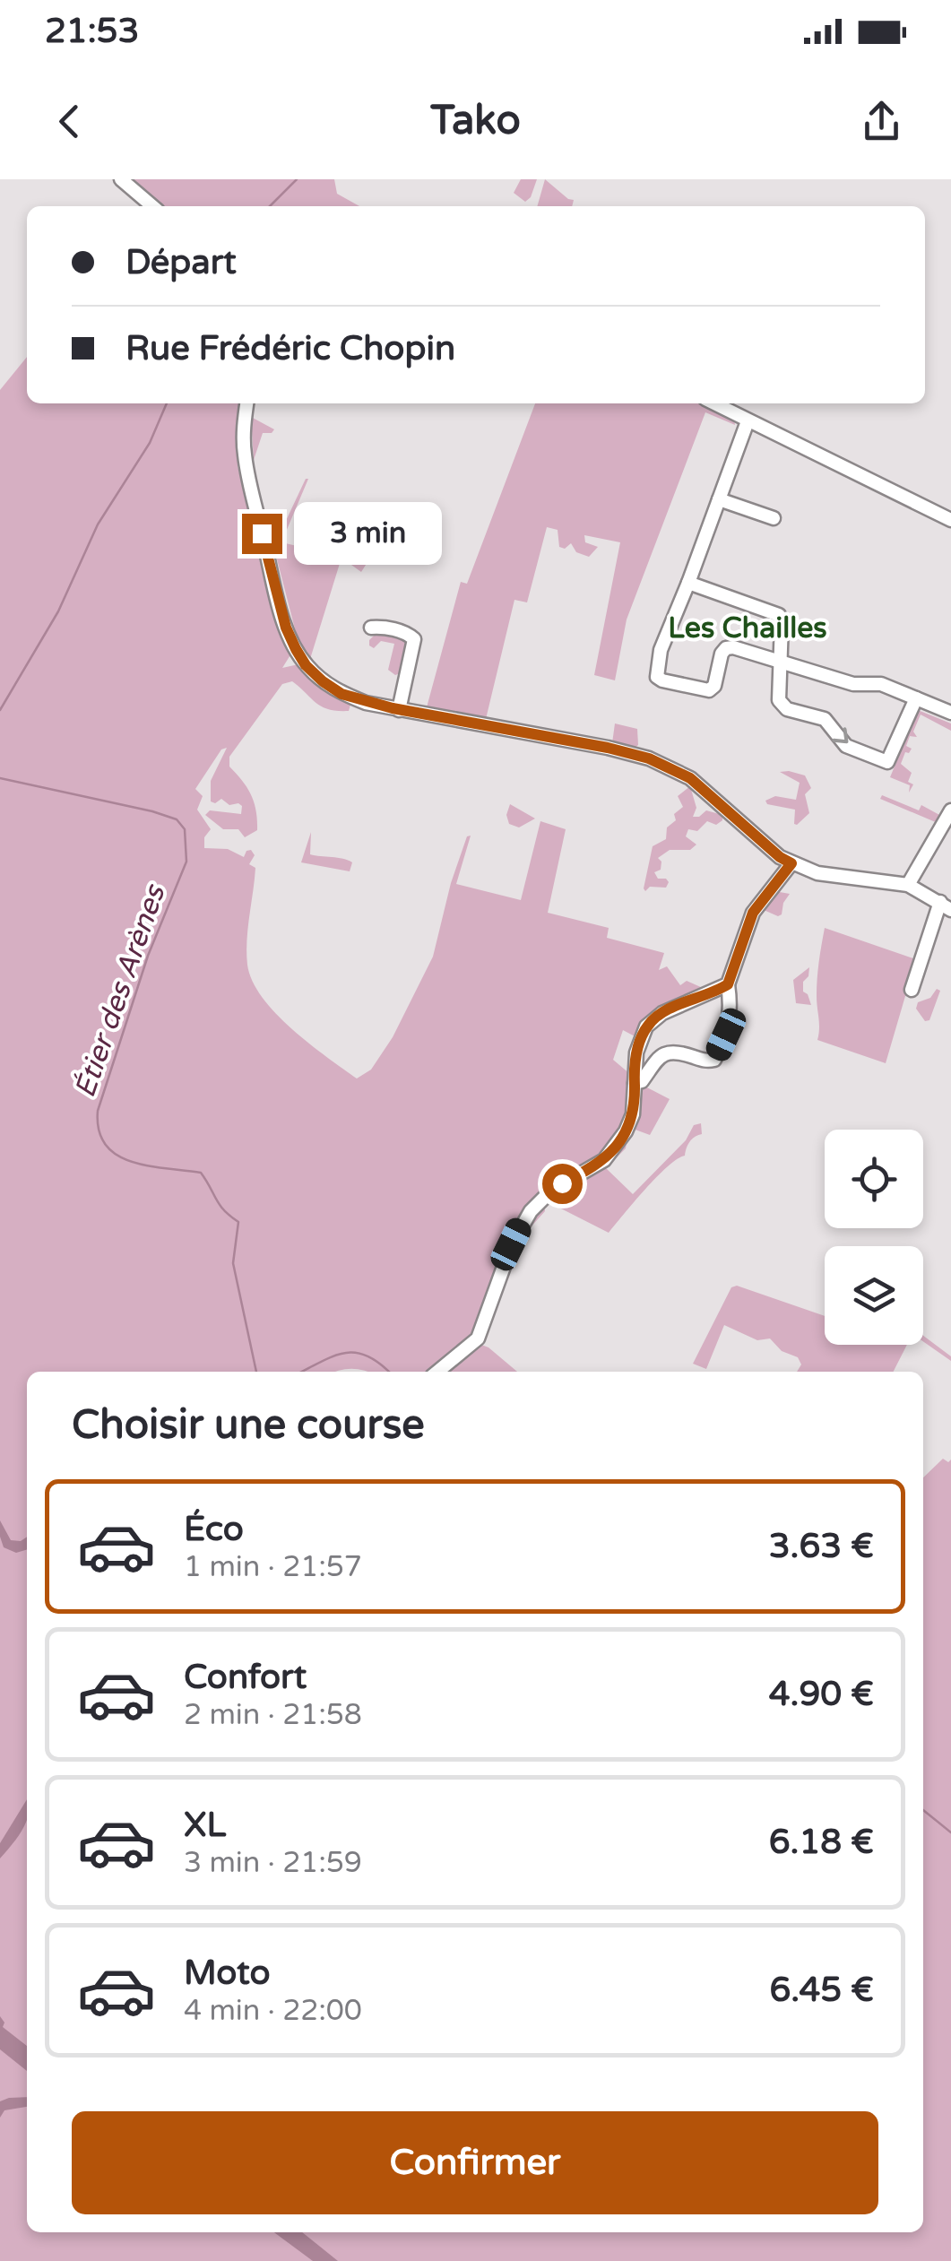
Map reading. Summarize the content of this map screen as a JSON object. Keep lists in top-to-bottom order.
{
  "districts": ["Les Chailles"],
  "water": ["Étier des Arènes"],
  "page": {
    "status": "21:53",
    "header": "Tako",
    "banner": ["Départ", "Rue Frédéric Chopin"],
    "bubble": "3 min",
    "heading": "Choisir une course",
    "list": [
      {
        "name": "Éco",
        "note": "1 min · 21:57",
        "value": "3.63 €"
      },
      {
        "name": "Confort",
        "note": "2 min · 21:58",
        "value": "4.90 €"
      },
      {
        "name": "XL",
        "note": "3 min · 21:59",
        "value": "6.18 €"
      },
      {
        "name": "Moto",
        "note": "4 min · 22:00",
        "value": "6.45 €"
      }
    ],
    "buttons": "Confirmer"
  }
}
